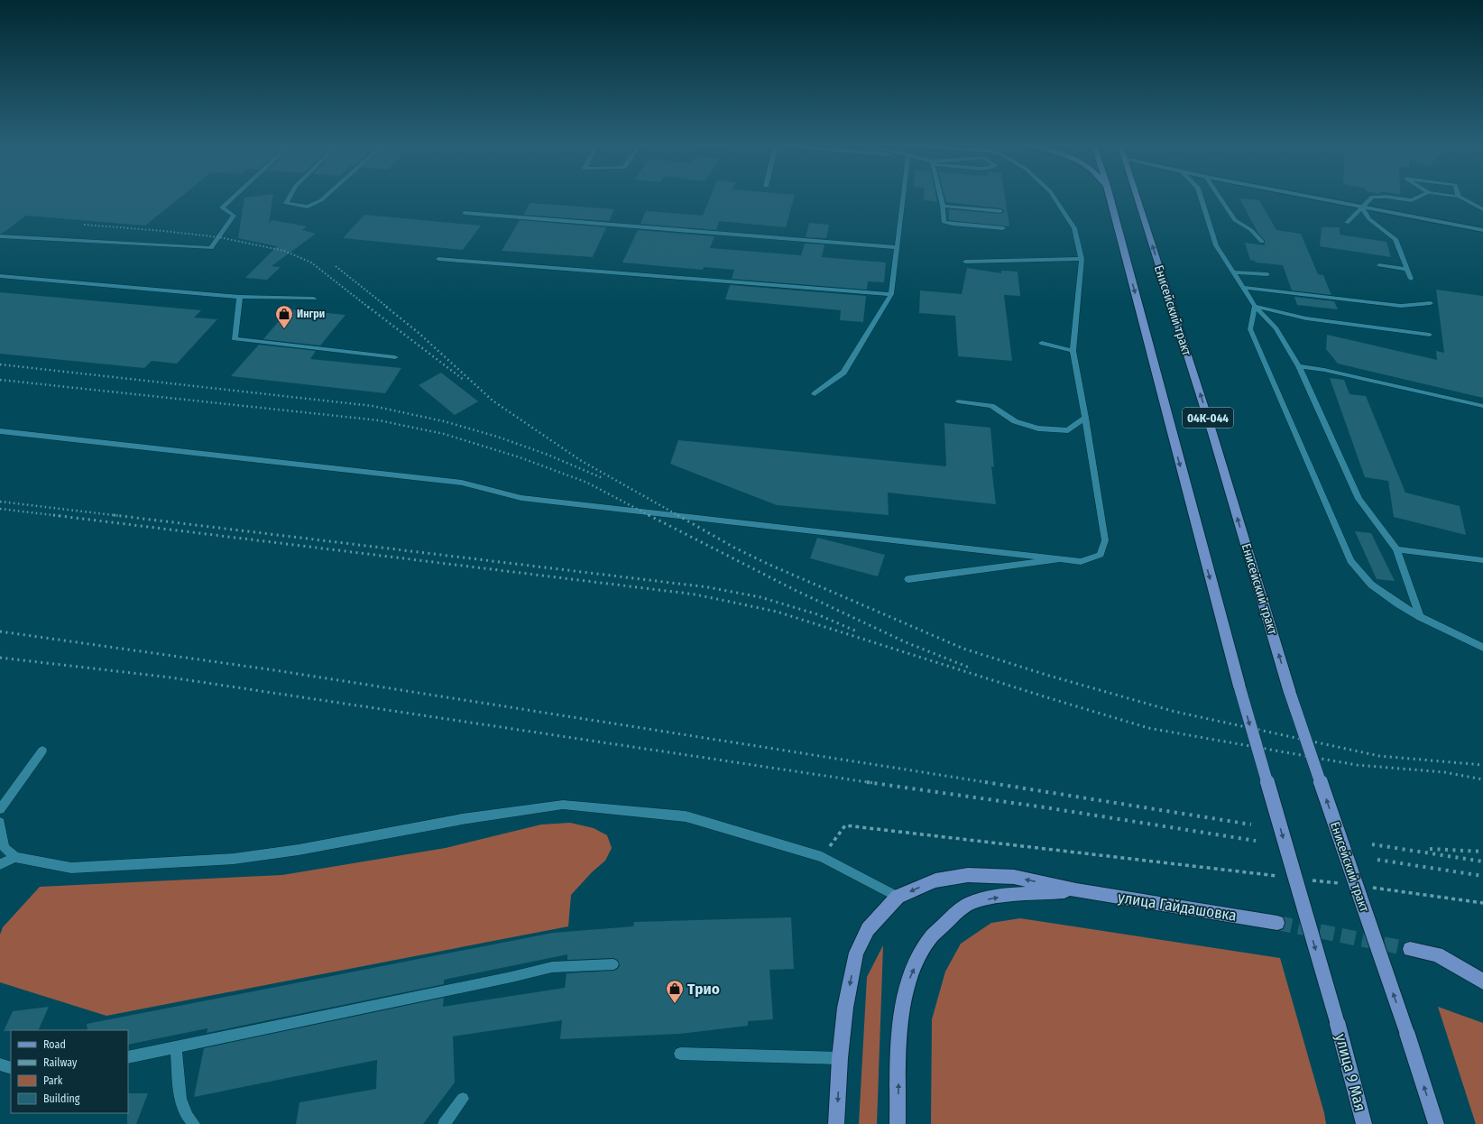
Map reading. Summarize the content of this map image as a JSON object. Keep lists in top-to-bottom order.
{
  "streets": {
    "main road": [
      "Енисейский тракт",
      "04К-044",
      "улица Гайдашовка",
      "улица 9 Мая"
    ]
  },
  "one_way": ["Енисейский тракт", "улица 9 Мая"],
  "places": {
    "shop": ["Ингри", "Трио"]
  },
  "legend": [
    "Road",
    "Railway",
    "Park",
    "Building"
  ]
}
